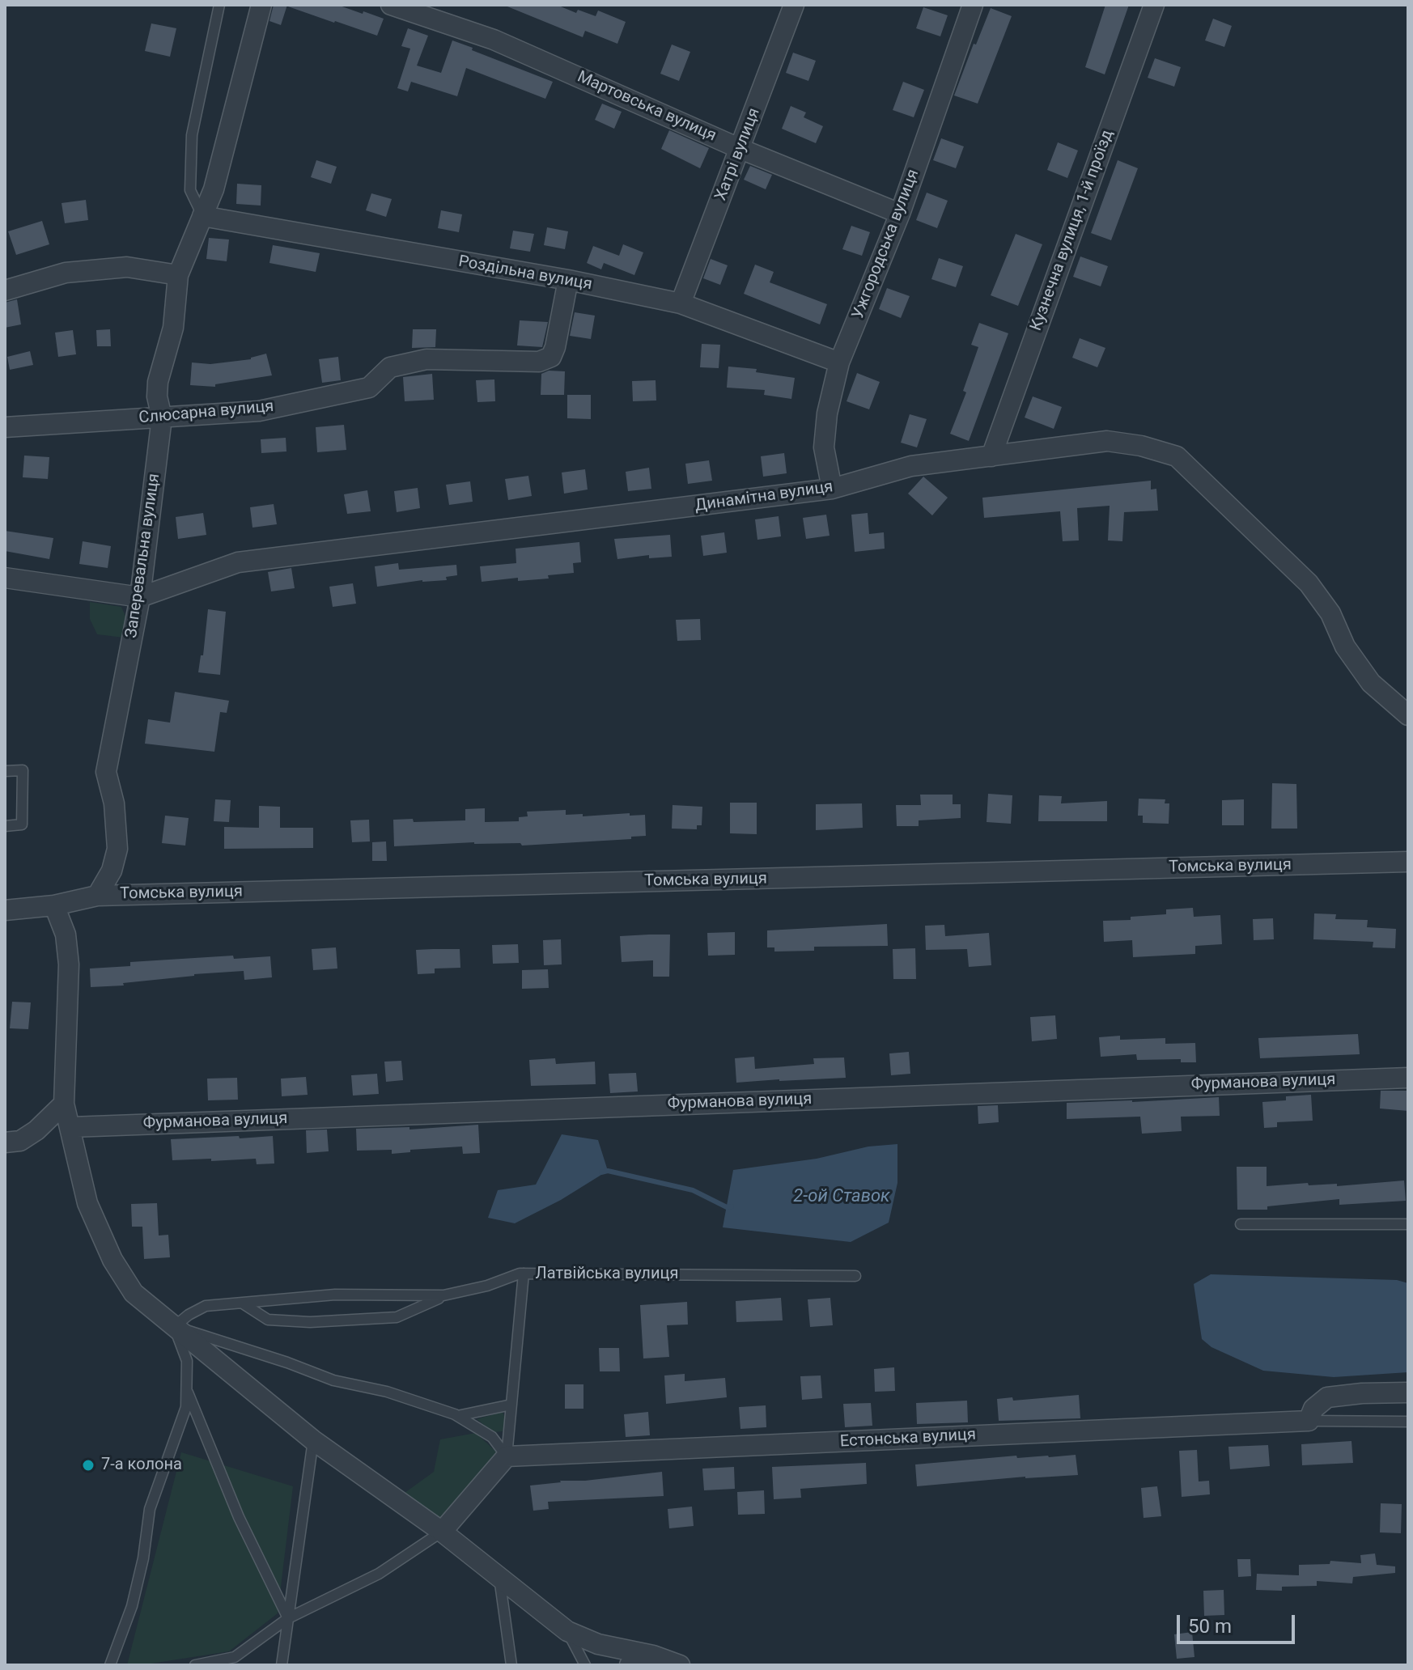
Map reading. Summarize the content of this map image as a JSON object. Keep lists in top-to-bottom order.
{
  "streets": {
    "street": [
      "Мартовська вулиця",
      "Хатрі вулиця",
      "Кузнечна вулиця, 1-й проїзд",
      "Ужгородська вулиця",
      "Роздільна вулиця",
      "Слюсарна вулиця",
      "Динамітна вулиця",
      "Заперевальна вулиця",
      "Томська вулиця",
      "Фурманова вулиця",
      "Естонська вулиця"
    ],
    "lane": ["Латвiйська вулиця"]
  },
  "crossings": [
    ["Мартовська вулиця", "Хатрі вулиця"],
    ["Мартовська вулиця", "Ужгородська вулиця"],
    ["Хатрі вулиця", "Роздільна вулиця"],
    ["Кузнечна вулиця, 1-й проїзд", "Динамітна вулиця"],
    ["Ужгородська вулиця", "Роздільна вулиця"],
    ["Ужгородська вулиця", "Динамітна вулиця"],
    ["Роздільна вулиця", "Слюсарна вулиця"],
    ["Роздільна вулиця", "Заперевальна вулиця"],
    ["Слюсарна вулиця", "Заперевальна вулиця"],
    ["Динамітна вулиця", "Заперевальна вулиця"],
    ["Заперевальна вулиця", "Томська вулиця"]
  ],
  "water": ["2-ой Ставок"],
  "places": ["7-а колона"],
  "scale_bar": "50 m"
}
